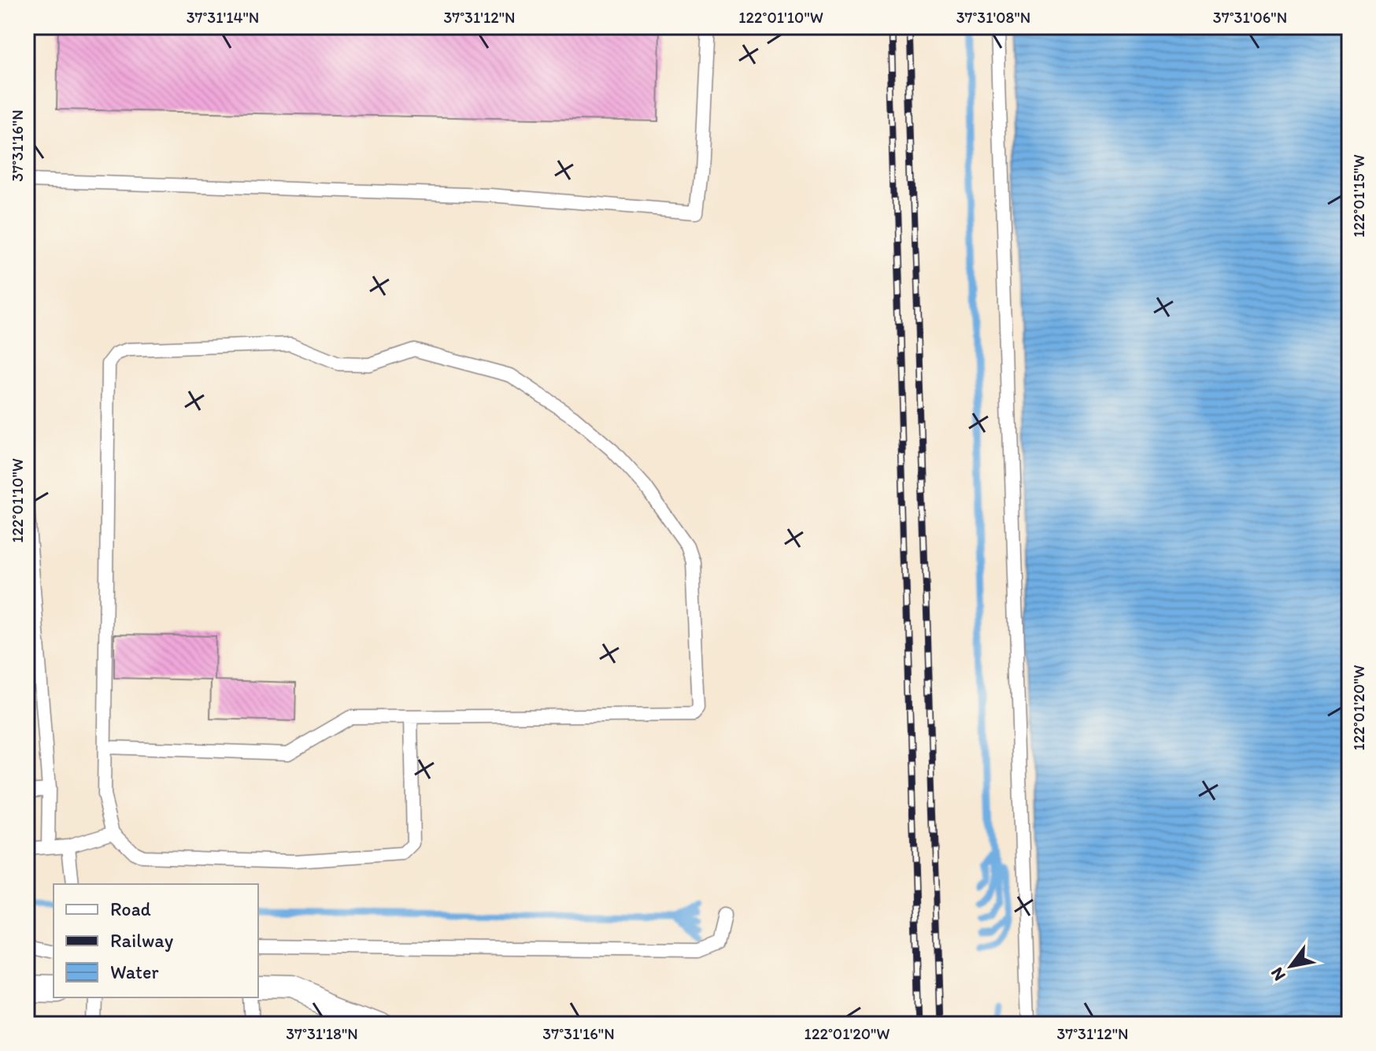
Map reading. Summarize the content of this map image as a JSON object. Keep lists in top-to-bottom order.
{
  "legend": ["Road", "Railway", "Water"],
  "north": "bottom left",
  "coordinates": [
    "37°31'14\"N",
    "37°31'12\"N",
    "122°01'10\"W",
    "37°31'08\"N",
    "37°31'06\"N",
    "37°31'16\"N",
    "122°01'15\"W",
    "122°01'20\"W",
    "37°31'18\"N"
  ]
}
